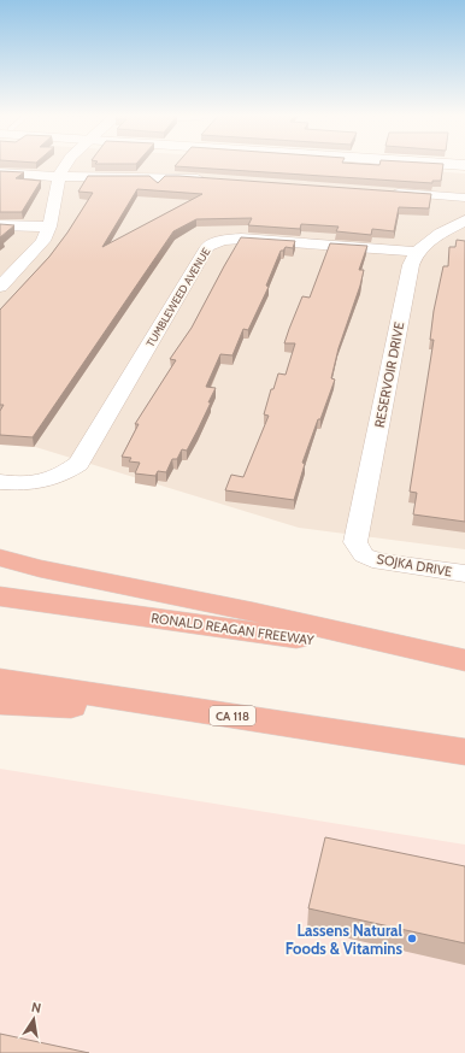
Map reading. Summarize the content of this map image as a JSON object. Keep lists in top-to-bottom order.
{
  "streets": {
    "highway": ["RONALD REAGAN FREEWAY", "CA 118"],
    "street": ["TUMBLEWEED AVENUE", "RESERVOIR DRIVE", "SOJKA DRIVE"]
  },
  "crossings": [
    ["TUMBLEWEED AVENUE", "RESERVOIR DRIVE"],
    ["RESERVOIR DRIVE", "SOJKA DRIVE"]
  ],
  "places": ["Lassens Natural Foods & Vitamins"],
  "north": "top"
}
